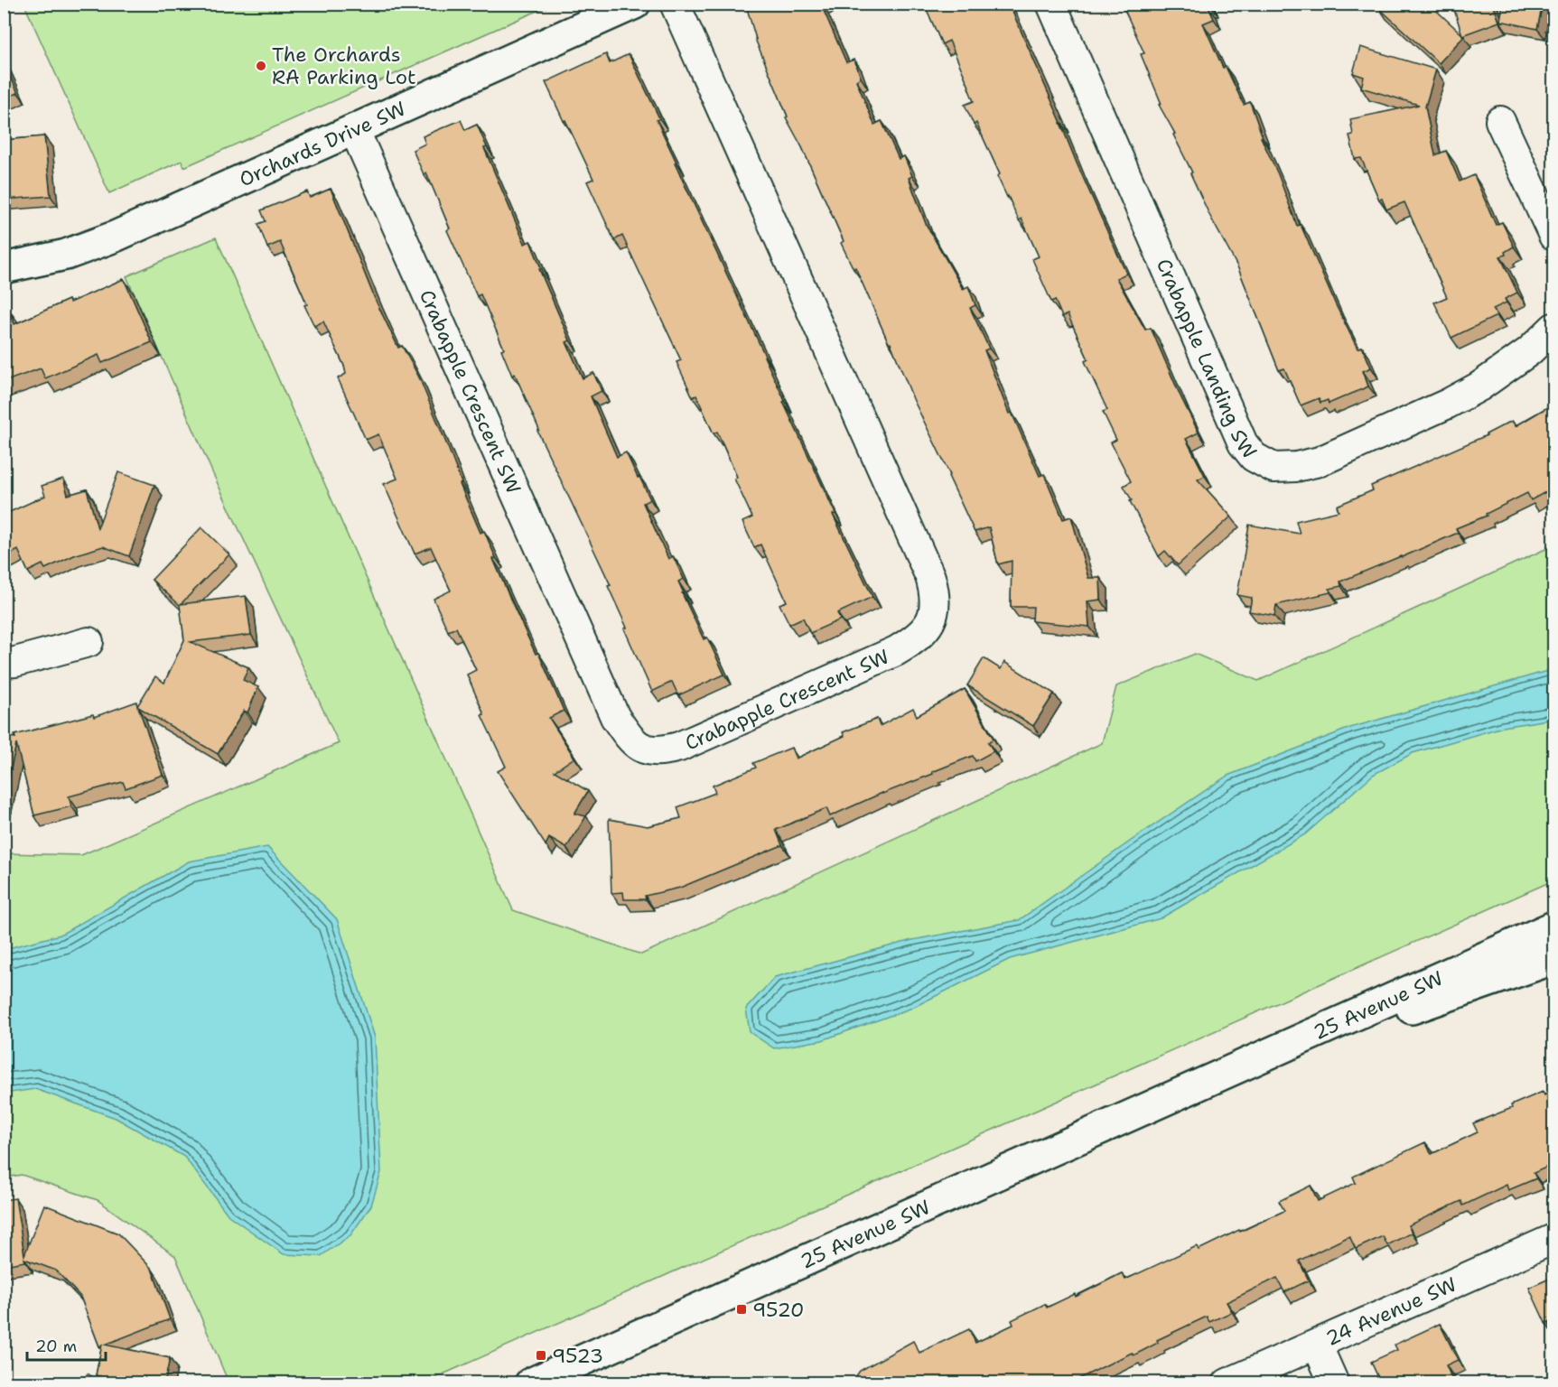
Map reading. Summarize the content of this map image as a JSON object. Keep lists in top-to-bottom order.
{
  "streets": {
    "main road": ["Orchards Drive SW", "25 Avenue SW"],
    "street": ["Crabapple Landing SW", "Crabapple Crescent SW", "24 Avenue SW"]
  },
  "crossings": [
    ["Orchards Drive SW", "Crabapple Crescent SW"]
  ],
  "places": {
    "other": ["The Orchards RA Parking Lot"],
    "transit": ["9520", "9523"]
  },
  "scale_bar": "20 m"
}
